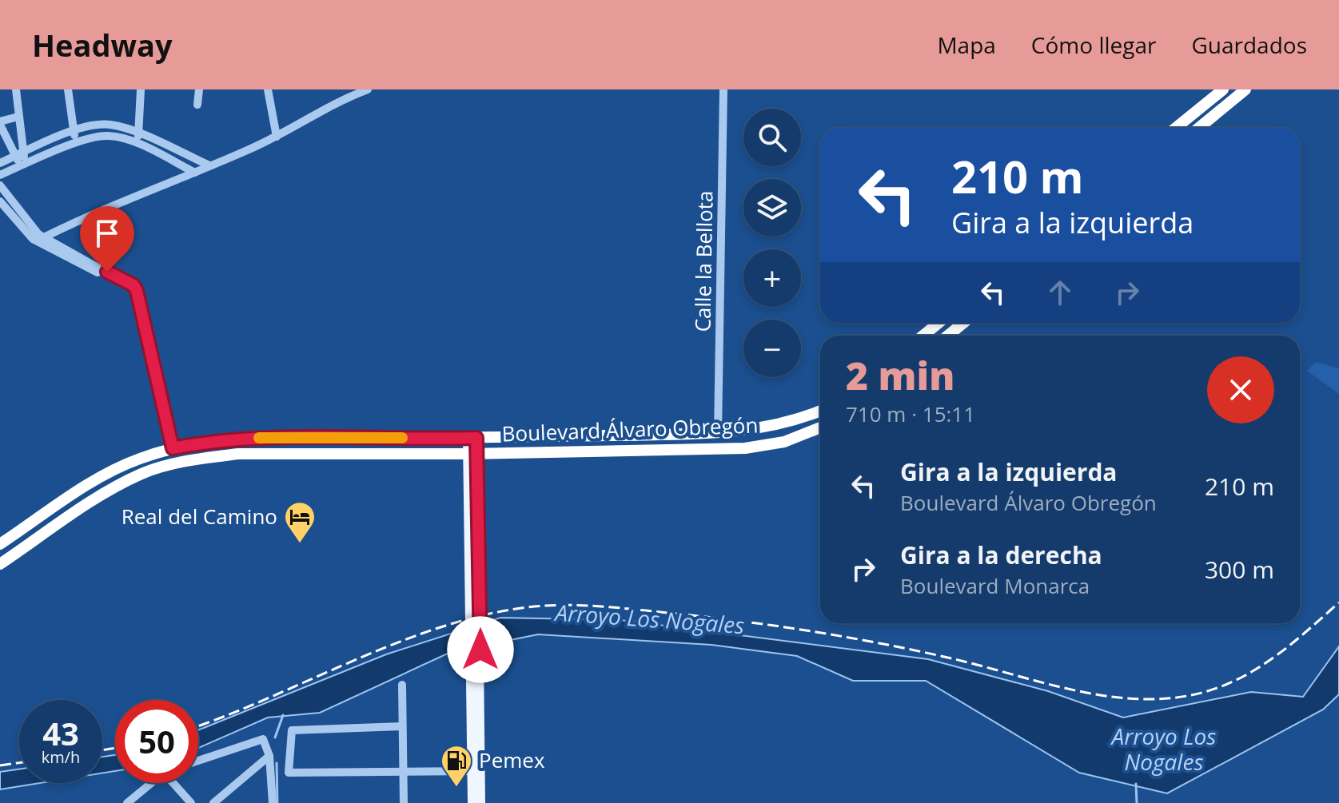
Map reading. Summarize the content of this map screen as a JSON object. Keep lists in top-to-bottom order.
{
  "streets": {
    "highway": ["Boulevard Álvaro Obregón"],
    "street": ["Calle la Bellota"]
  },
  "crossings": [
    ["Calle la Bellota", "Boulevard Álvaro Obregón"]
  ],
  "water": ["Arroyo Los Nogales"],
  "places": {
    "hotel": ["Real del Camino"],
    "fuel station": ["Pemex"]
  },
  "page": {
    "header": "Headway",
    "nav": ["Mapa", "Cómo llegar", "Guardados"],
    "map_buttons": ["+", "−"],
    "turn": ["210 m", "Gira a la izquierda"],
    "heading": ["2 min", "710 m · 15:11"],
    "list": [
      {
        "name": "Gira a la izquierda",
        "note": "Boulevard Álvaro Obregón",
        "value": "210 m"
      },
      {
        "name": "Gira a la derecha",
        "note": "Boulevard Monarca",
        "value": "300 m"
      }
    ],
    "speed": "43 km/h",
    "limit": "50"
  }
}
